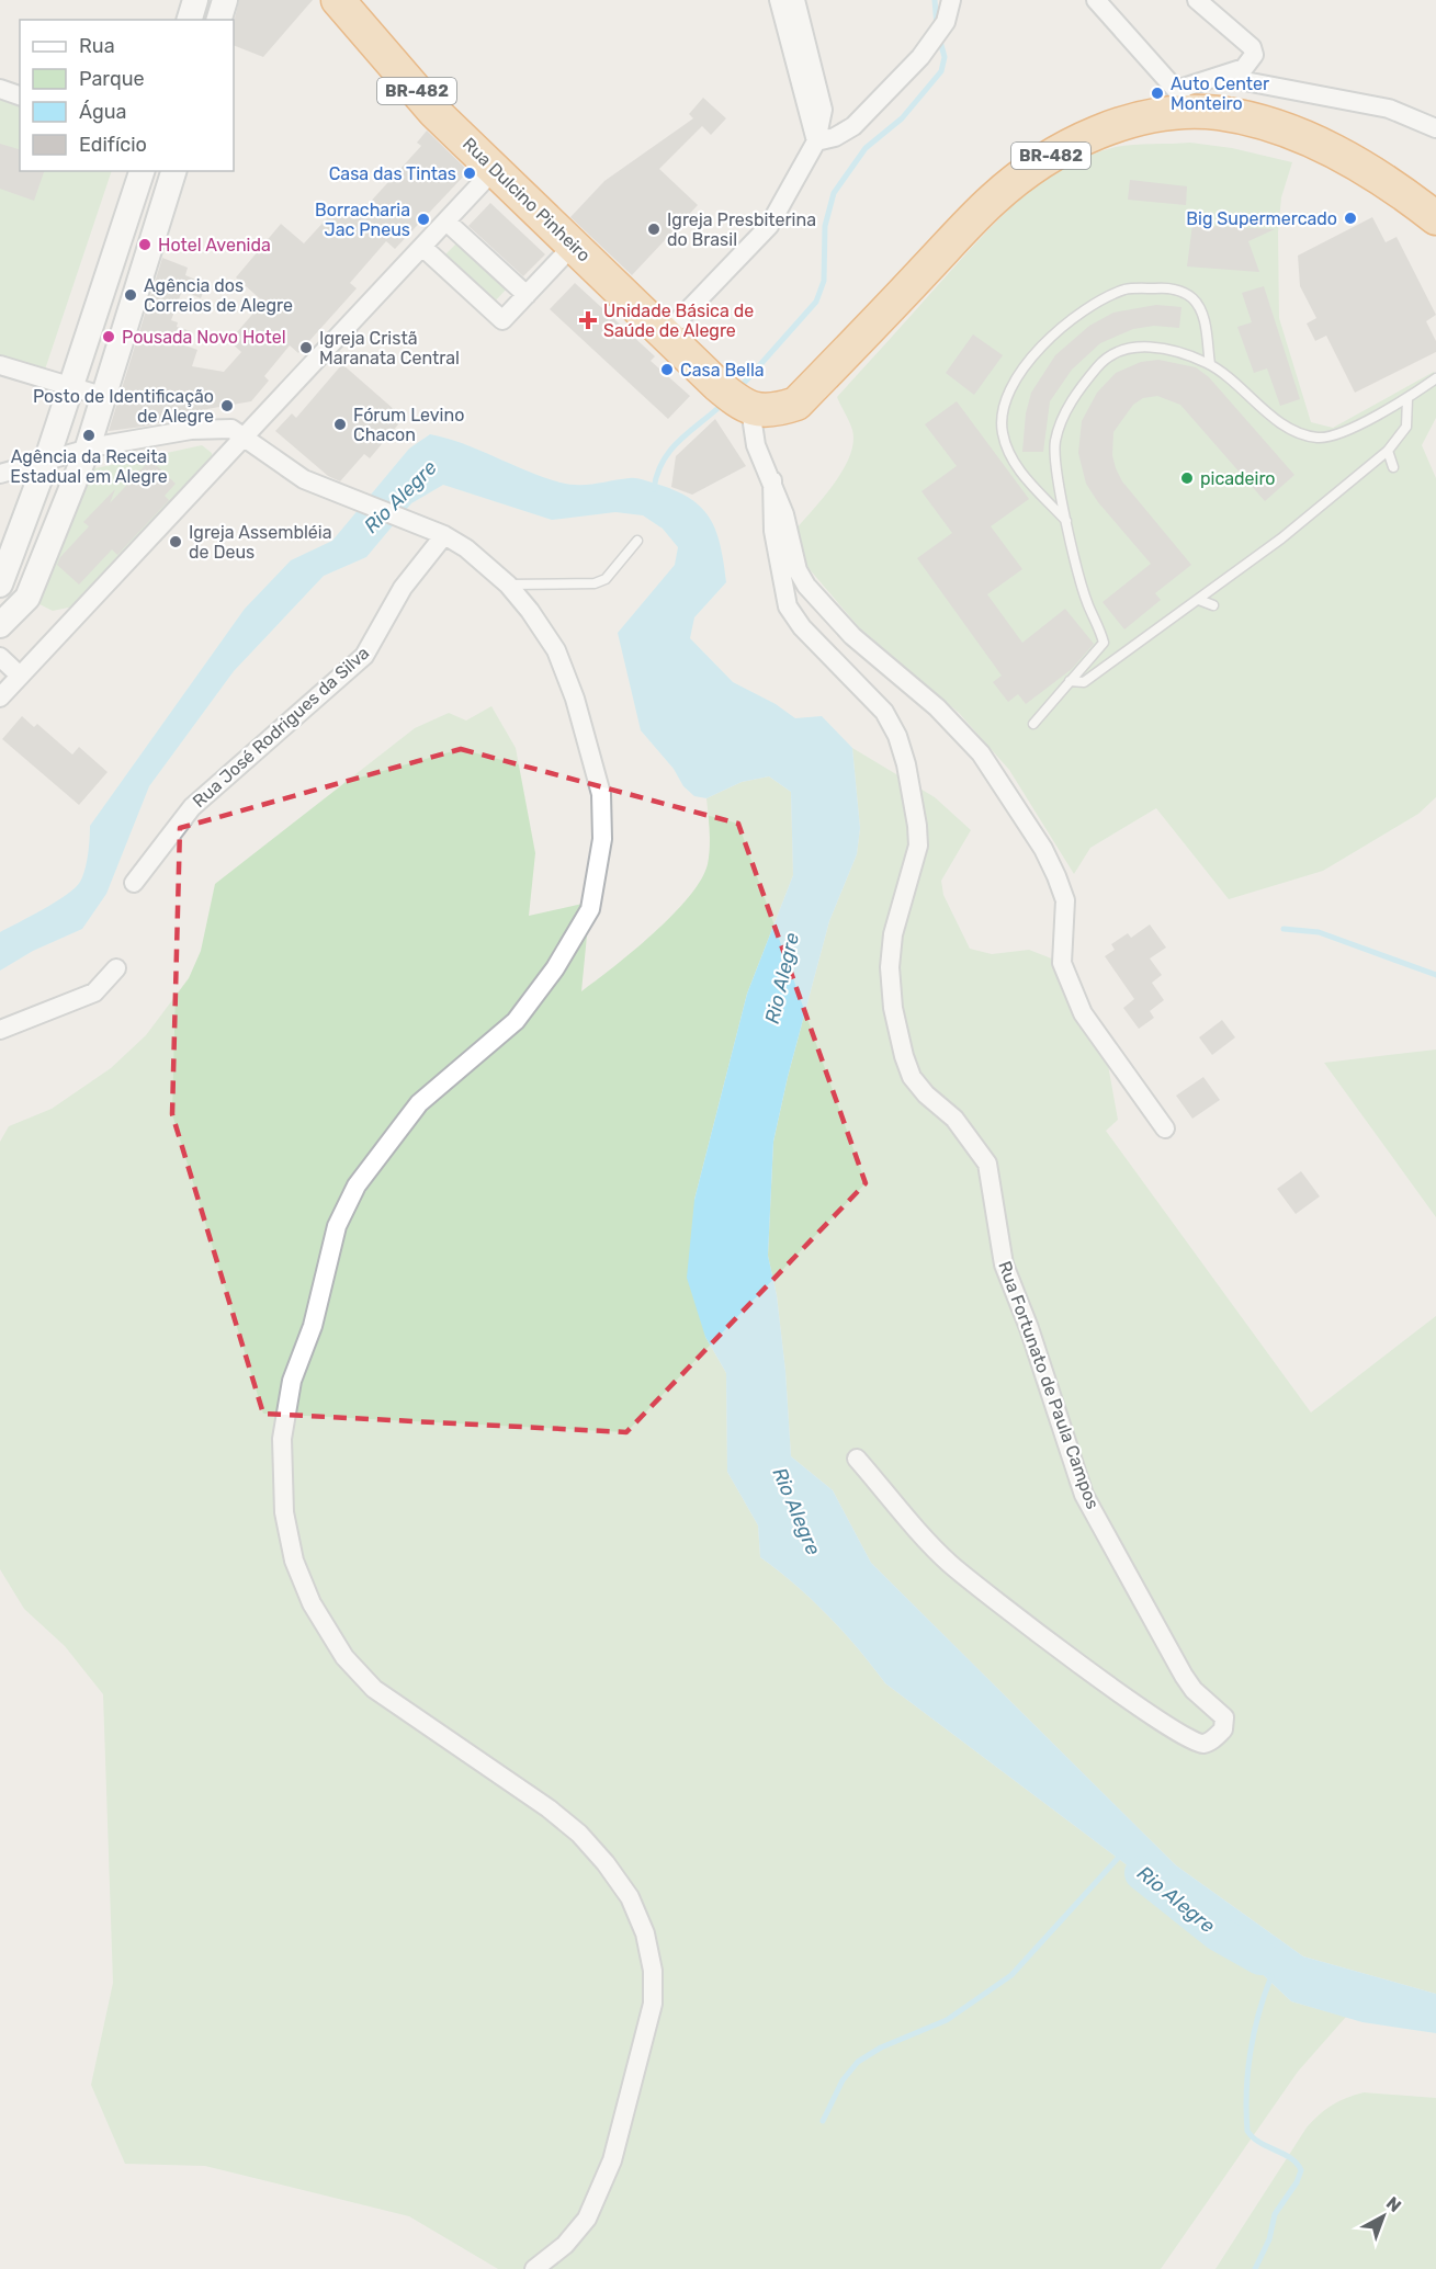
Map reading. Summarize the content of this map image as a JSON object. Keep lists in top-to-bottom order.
{
  "streets": {
    "highway": ["BR-482", "Rua Dulcino Pinheiro"],
    "street": ["Rua José Rodrigues da Silva", "Rua Fortunato de Paula Campos"]
  },
  "crossings": [
    ["BR-482", "Rua Dulcino Pinheiro"],
    ["BR-482", "Rua Fortunato de Paula Campos"],
    ["Rua Dulcino Pinheiro", "Rua Fortunato de Paula Campos"]
  ],
  "water": ["Rio Alegre"],
  "places": {
    "other": [
      "Auto Center Monteiro",
      "Casa das Tintas",
      "Big Supermercado",
      "Borracharia Jac Pneus",
      "Igreja Presbiterina do Brasil",
      "Hotel Avenida",
      "Agência dos Correios de Alegre",
      "Pousada Novo Hotel",
      "Igreja Cristã Maranata Central",
      "Casa Bella",
      "Posto de Identificação de Alegre",
      "Fórum Levino Chacon",
      "Agência da Receita Estadual em Alegre",
      "picadeiro",
      "Igreja Assembléia de Deus"
    ],
    "health": ["Unidade Básica de Saúde de Alegre"]
  },
  "legend": [
    "Rua",
    "Parque",
    "Água",
    "Edifício"
  ],
  "north": "top right"
}
